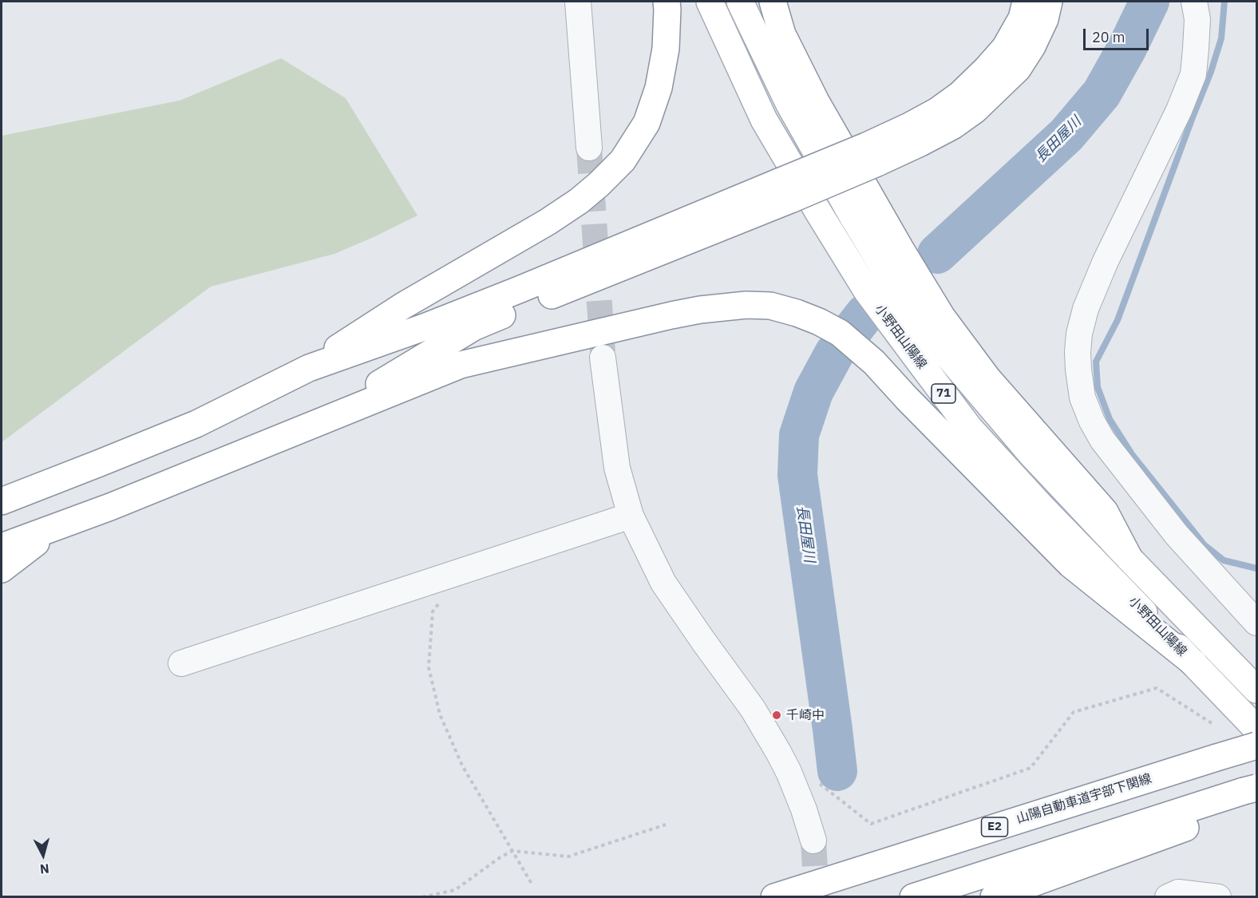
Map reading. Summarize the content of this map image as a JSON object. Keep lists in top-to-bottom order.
{
  "streets": {
    "main road": [
      "小野田山陽線",
      "71",
      "山陽自動車道宇部下関線",
      "E2"
    ]
  },
  "water": ["長田屋川"],
  "places": ["千崎中"],
  "scale_bar": "20 m",
  "north": "bottom"
}
